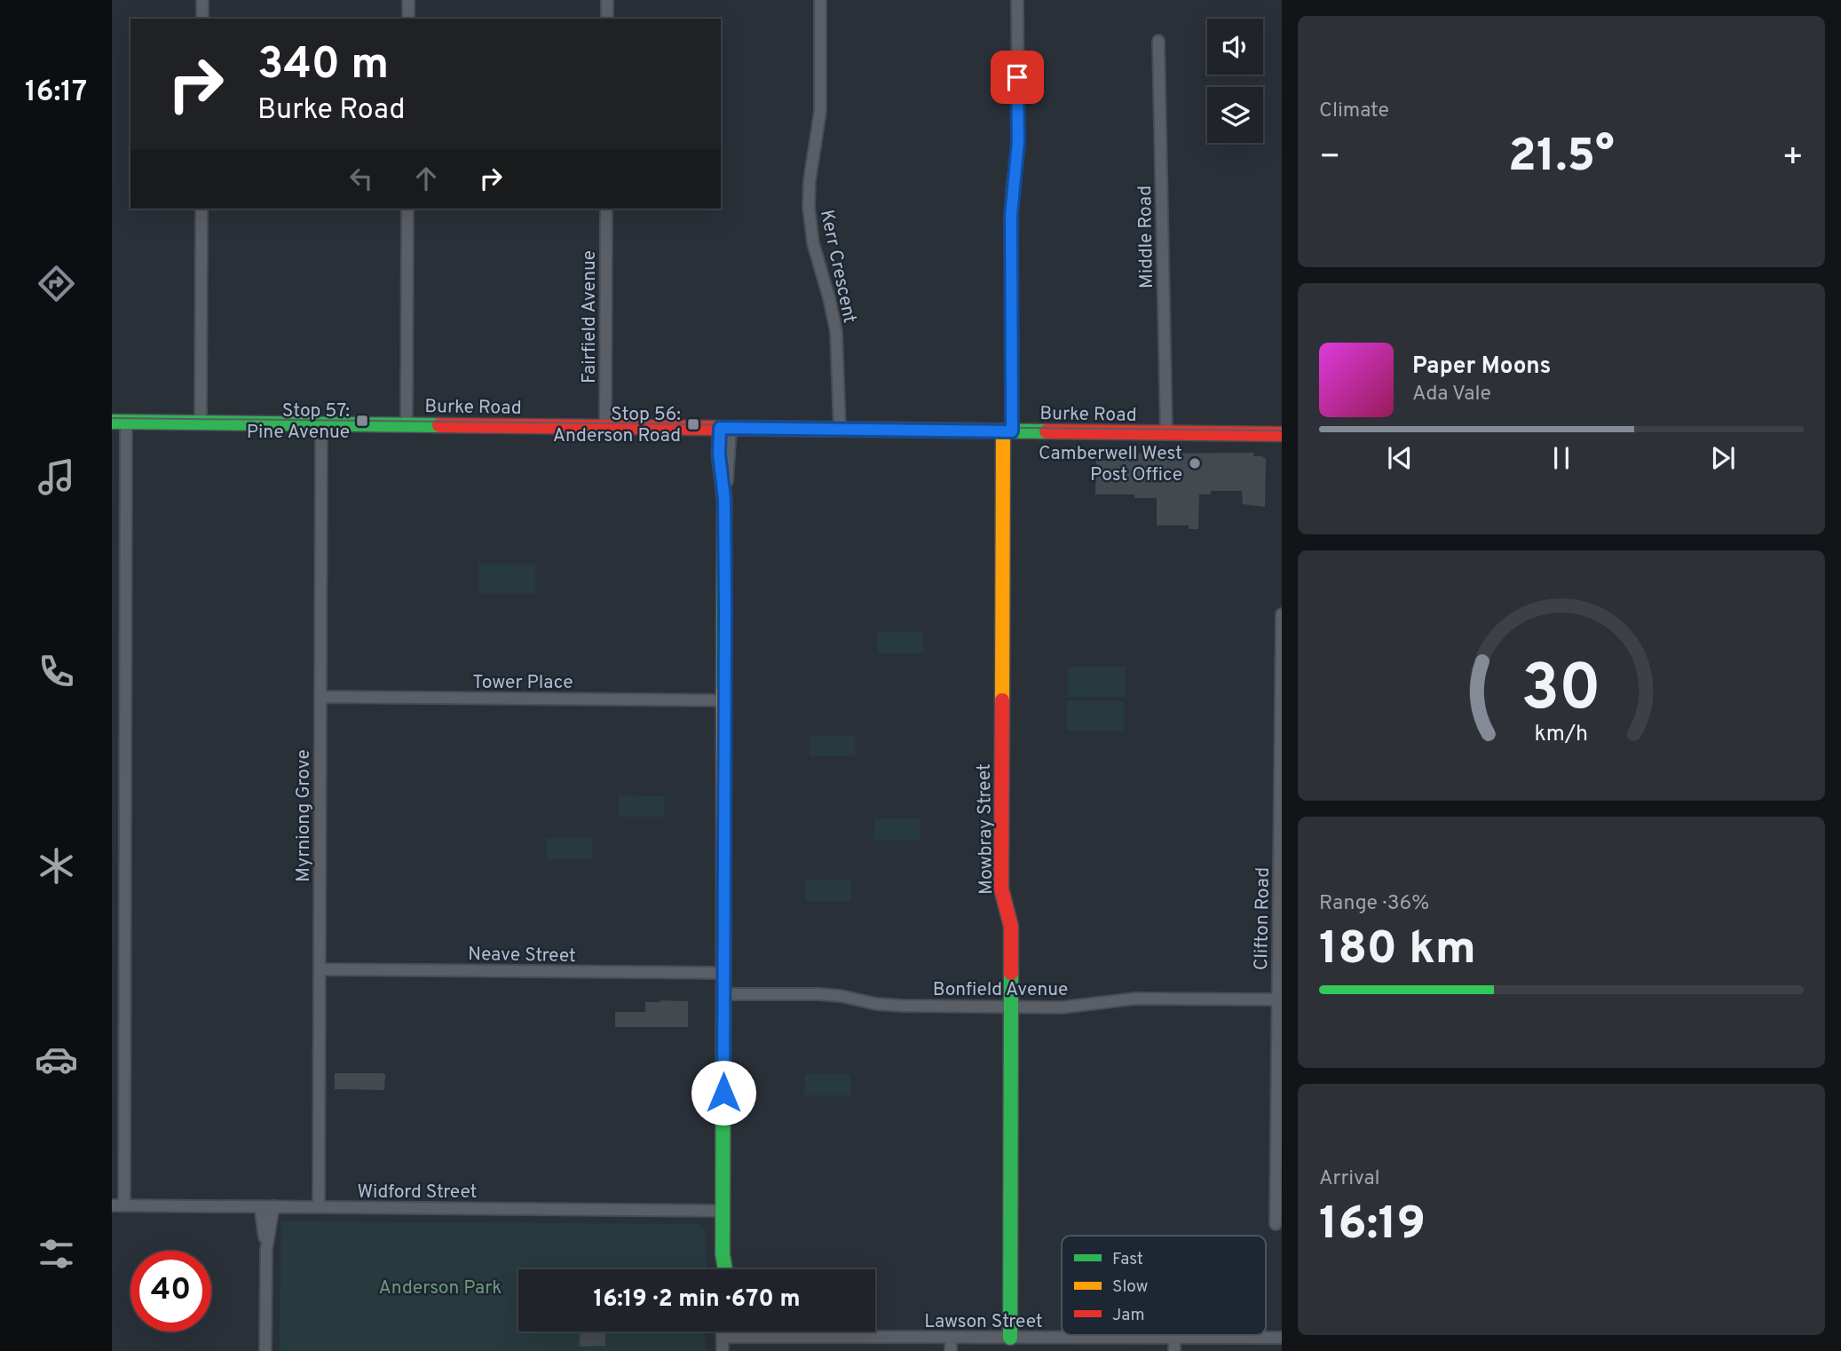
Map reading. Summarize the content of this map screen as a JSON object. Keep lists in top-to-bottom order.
{
  "streets": {
    "street": [
      "Middle Road",
      "Kerr Crescent",
      "Fairfield Avenue",
      "Burke Road",
      "Tower Place",
      "Myrniong Grove",
      "Mowbray Street",
      "Clifton Road",
      "Neave Street",
      "Bonfield Avenue",
      "Widford Street",
      "Lawson Street"
    ]
  },
  "crossings": [
    ["Middle Road", "Burke Road"],
    ["Kerr Crescent", "Burke Road"],
    ["Fairfield Avenue", "Burke Road"],
    ["Burke Road", "Myrniong Grove"],
    ["Burke Road", "Mowbray Street"],
    ["Tower Place", "Myrniong Grove"],
    ["Myrniong Grove", "Neave Street"],
    ["Myrniong Grove", "Widford Street"],
    ["Mowbray Street", "Bonfield Avenue"],
    ["Mowbray Street", "Lawson Street"],
    ["Clifton Road", "Bonfield Avenue"]
  ],
  "parks": ["Anderson Park"],
  "places": {
    "transit": ["Stop 57: Pine Avenue", "Stop 56: Anderson Road"],
    "other": ["Camberwell West Post Office"]
  },
  "legend": ["Fast", "Slow", "Jam"],
  "page": {
    "tabs": "16:17",
    "tile": [
      "Climate",
      ["Range · 36%", "180 km"],
      ["Arrival", "16:19"]
    ],
    "turn": ["340 m", "Burke Road"],
    "heat": ["−", "21.5°", "+"],
    "song": ["Paper Moons", "Ada Vale"],
    "limit": "40",
    "trip": "16:19 · 2 min · 670 m",
    "gauge": ["30", "km/h"]
  }
}
